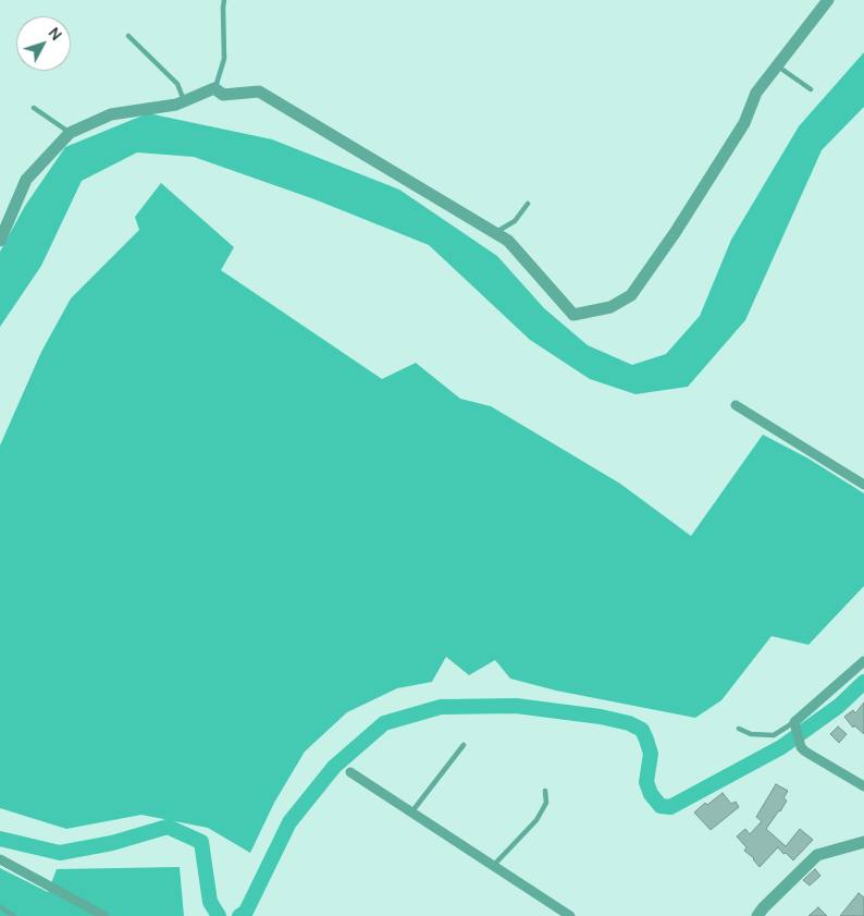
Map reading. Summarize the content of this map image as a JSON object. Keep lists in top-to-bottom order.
{
  "north": "top right"
}
